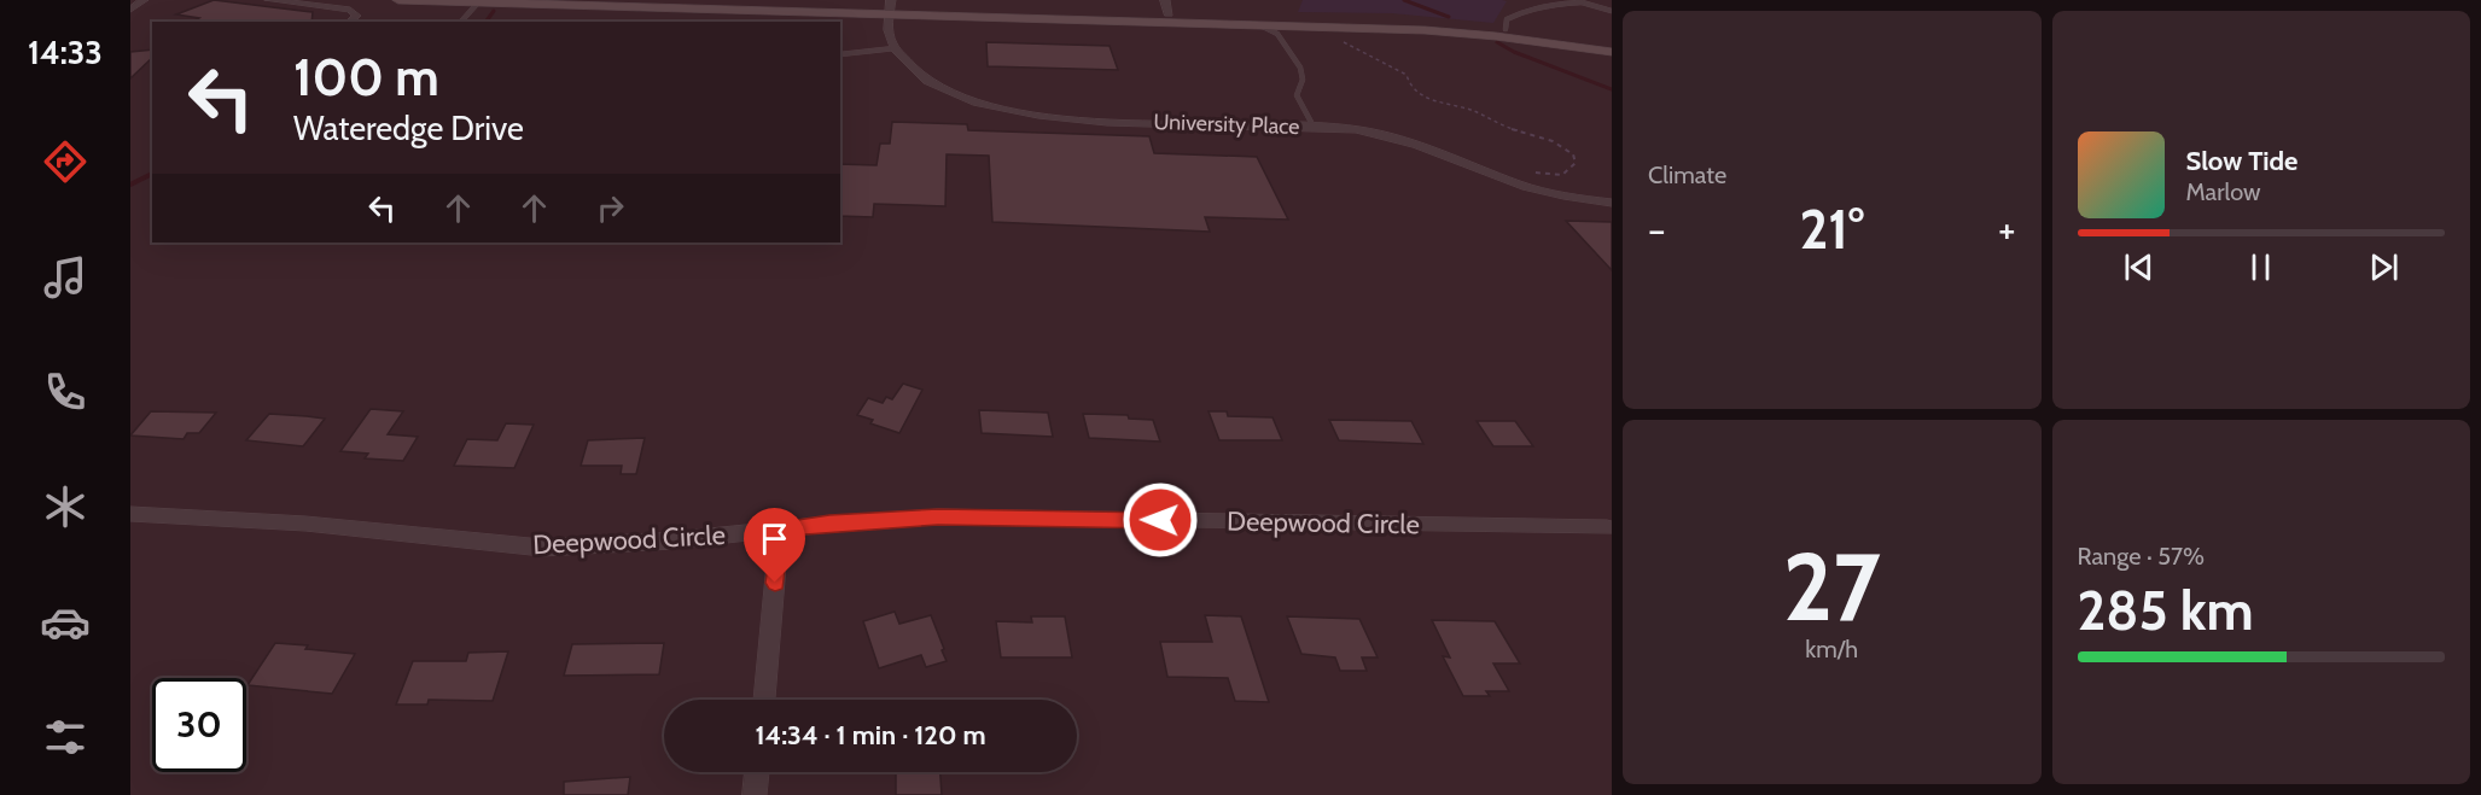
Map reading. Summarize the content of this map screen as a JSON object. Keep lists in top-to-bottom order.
{
  "streets": {
    "street": ["University Place", "Deepwood Circle"]
  },
  "page": {
    "tabs": "14:33",
    "tile": [
      "Climate",
      ["27", "km/h"],
      ["Range · 57%", "285 km"]
    ],
    "turn": ["100 m", "Wateredge Drive"],
    "song": ["Slow Tide", "Marlow"],
    "heat": ["−", "21°", "+"],
    "limit": "30",
    "trip": "14:34 · 1 min · 120 m"
  }
}
